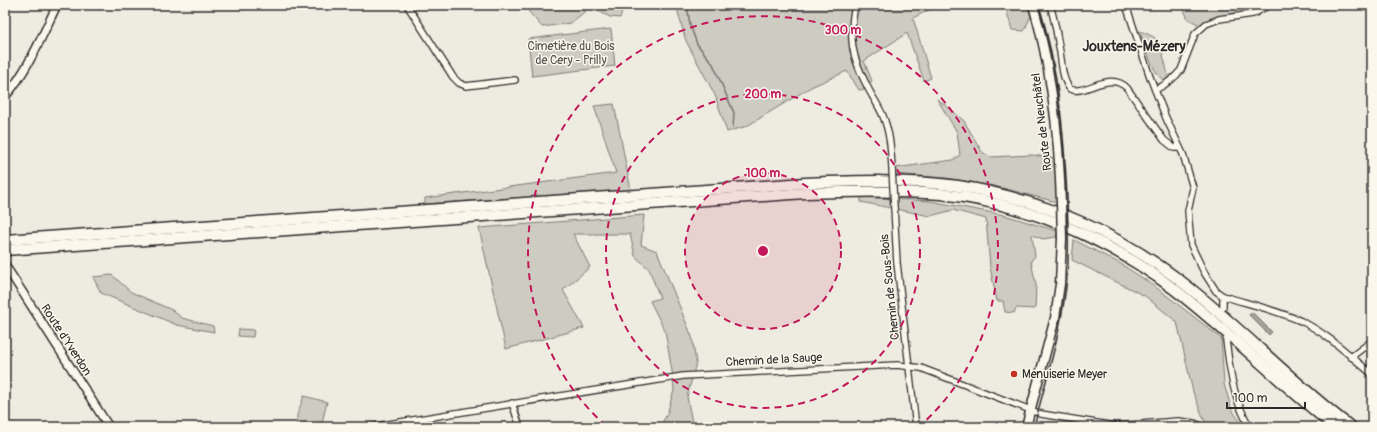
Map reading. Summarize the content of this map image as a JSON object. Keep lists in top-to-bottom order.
{
  "streets": {
    "main road": ["Route de Neuchâtel", "Route d'Yverdon"],
    "street": ["Chemin de Sous-Bois", "Chemin de la Sauge"]
  },
  "crossings": [
    ["Route de Neuchâtel", "Chemin de la Sauge"],
    ["Chemin de Sous-Bois", "Chemin de la Sauge"]
  ],
  "districts": ["Jouxtens-Mézery"],
  "parks": ["Cimetière du Bois de Cery - Prilly"],
  "places": ["Menuiserie Meyer"],
  "scale_bar": "100 m",
  "rings": ["300 m", "200 m", "100 m"]
}
